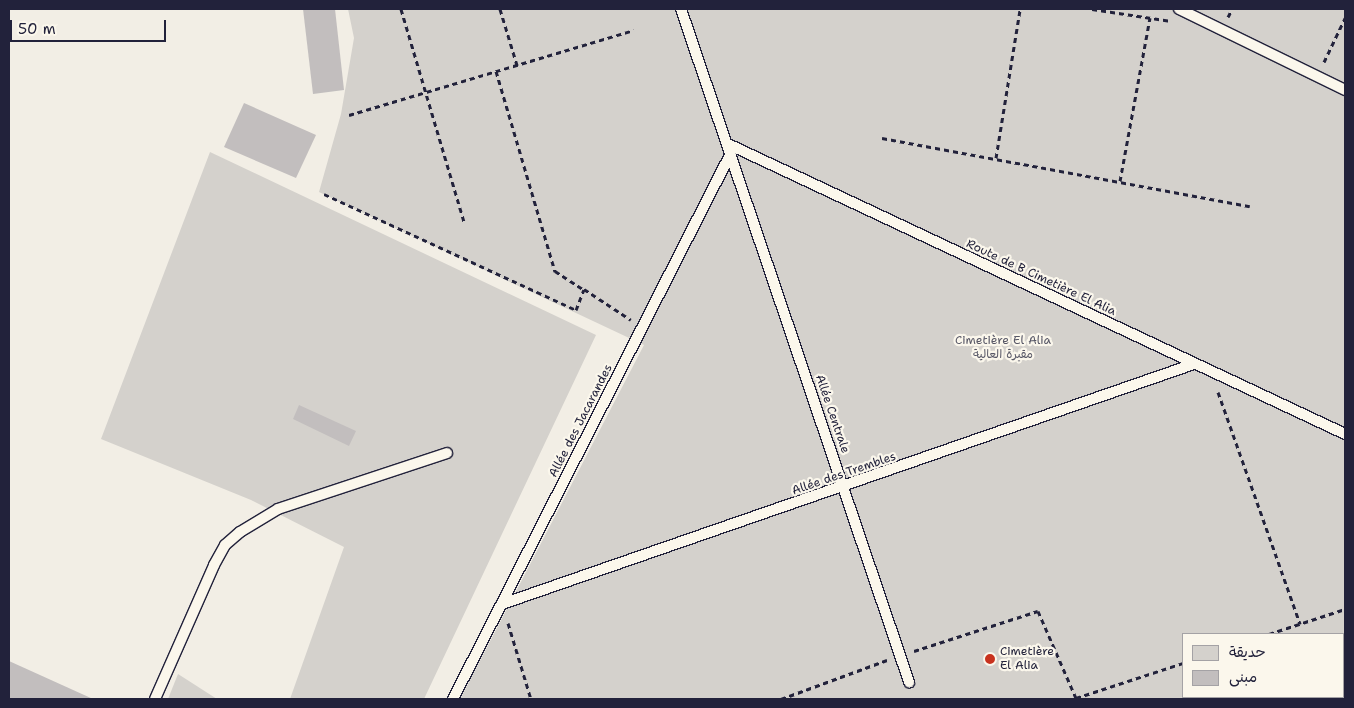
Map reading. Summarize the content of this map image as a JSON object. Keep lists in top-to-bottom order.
{
  "streets": {
    "lane": [
      "Route de B Cimetière El Alia",
      "Allée Centrale",
      "Allée des Jacarandes",
      "Allée des Trembles"
    ]
  },
  "crossings": [
    ["Route de B Cimetière El Alia", "Allée Centrale"],
    ["Route de B Cimetière El Alia", "Allée des Jacarandes"],
    ["Route de B Cimetière El Alia", "Allée des Trembles"],
    ["Allée Centrale", "Allée des Jacarandes"],
    ["Allée Centrale", "Allée des Trembles"],
    ["Allée des Jacarandes", "Allée des Trembles"]
  ],
  "parks": ["Cimetière El Alia مقبرة العالية"],
  "places": ["Cimetière El Alia"],
  "legend": ["حديقة", "مبنى"],
  "scale_bar": "50 m"
}
